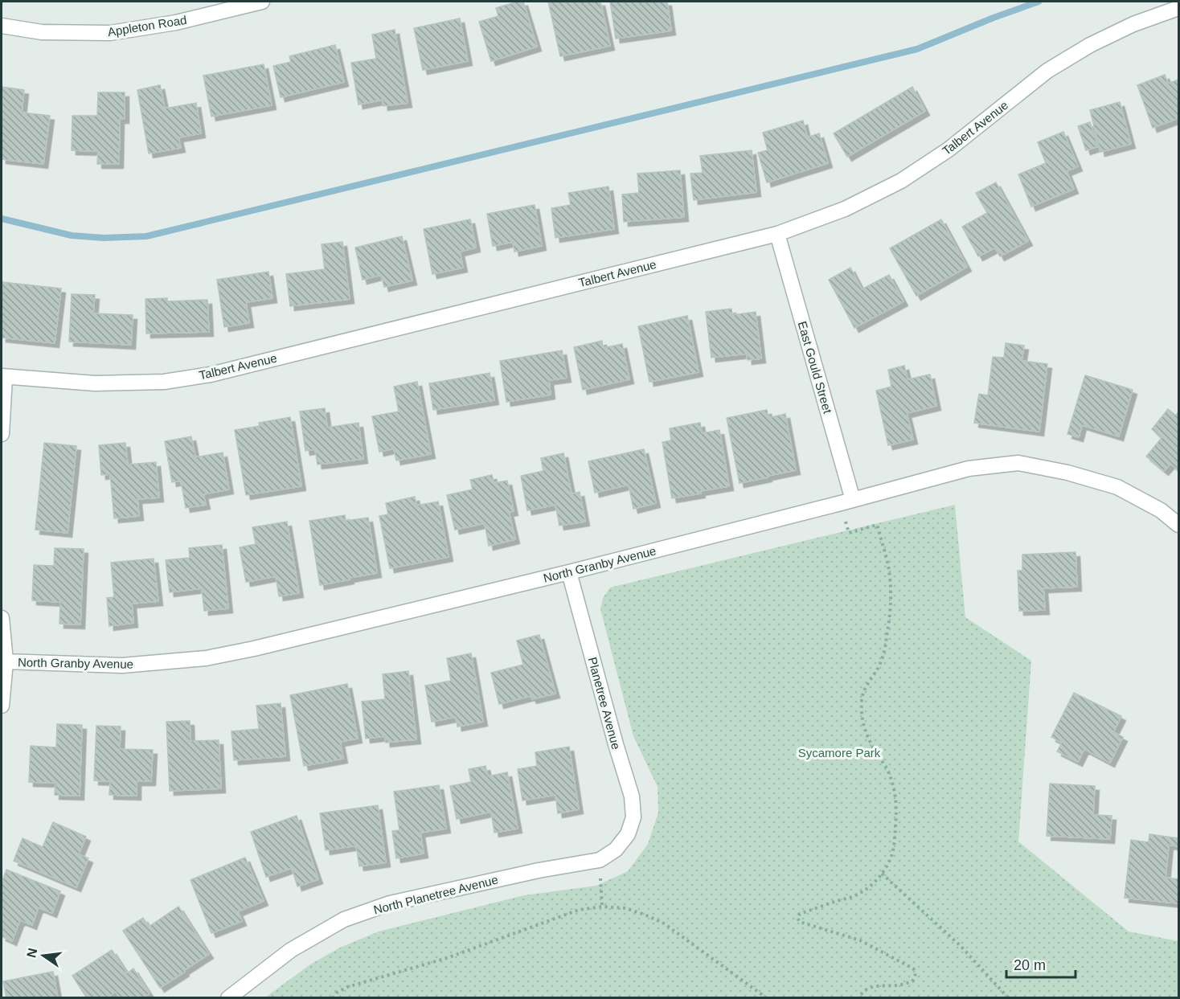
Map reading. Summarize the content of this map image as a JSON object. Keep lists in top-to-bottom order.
{
  "streets": {
    "street": [
      "Appleton Road",
      "Talbert Avenue",
      "East Gould Street",
      "North Granby Avenue",
      "Planetree Avenue",
      "North Planetree Avenue"
    ]
  },
  "crossings": [
    ["Talbert Avenue", "East Gould Street"],
    ["East Gould Street", "North Granby Avenue"],
    ["North Granby Avenue", "Planetree Avenue"],
    ["Planetree Avenue", "North Planetree Avenue"]
  ],
  "parks": ["Sycamore Park"],
  "scale_bar": "20 m",
  "north": "left"
}
